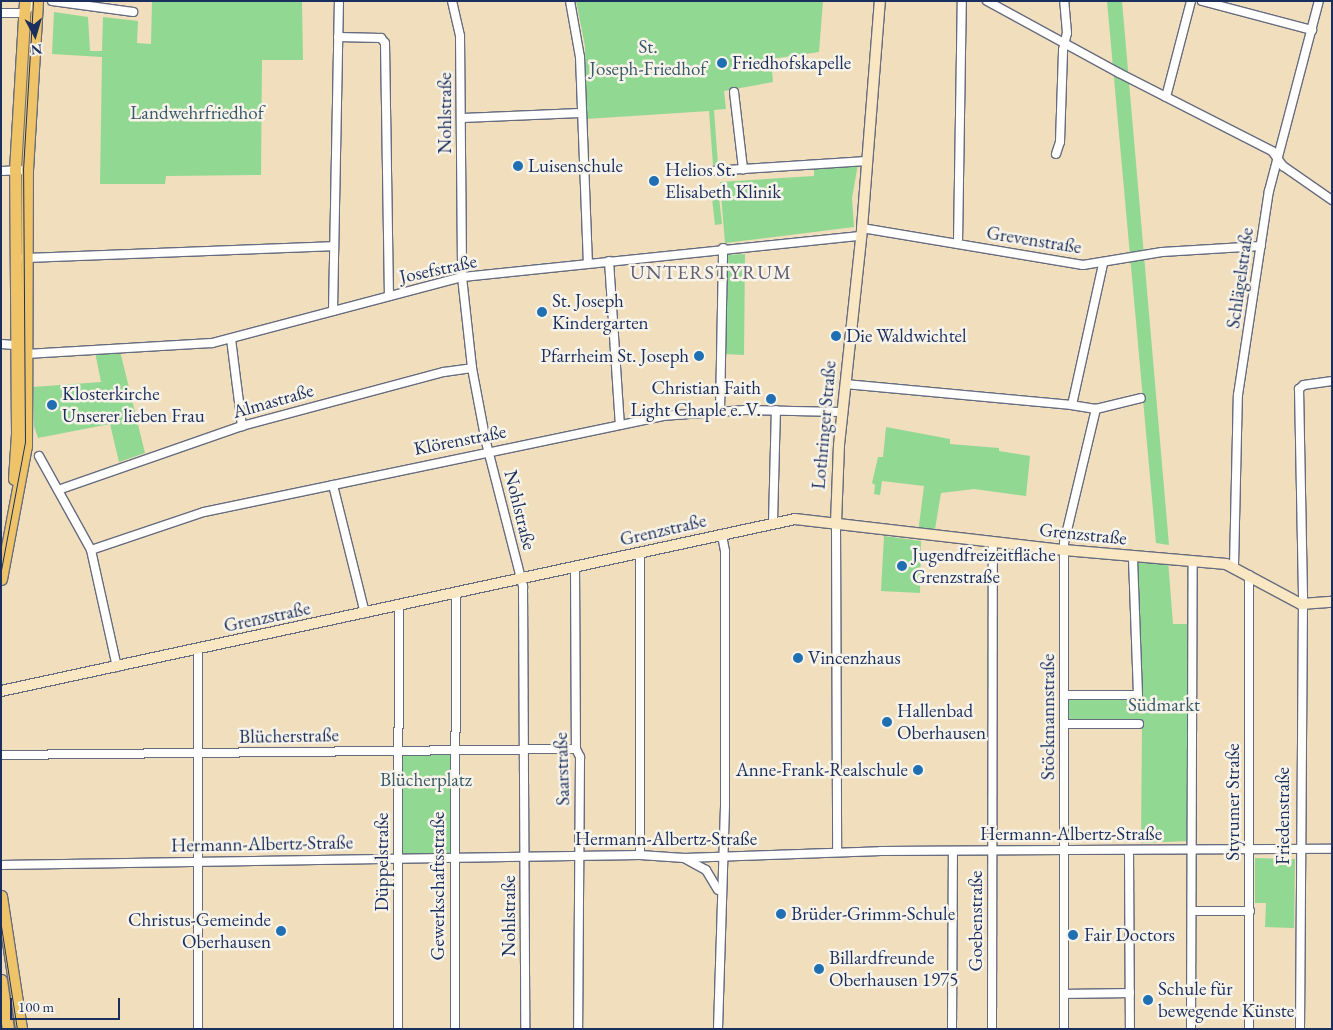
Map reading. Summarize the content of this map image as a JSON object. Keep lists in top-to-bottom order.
{
  "streets": {
    "street": [
      "Nohlstraße",
      "Grevenstraße",
      "Josefstraße",
      "Schlägelstraße",
      "Almastraße",
      "Lothringer Straße",
      "Klörenstraße",
      "Grenzstraße",
      "Stöckmannstraße",
      "Blücherstraße",
      "Saarstraße",
      "Styrumer Straße",
      "Friedenstraße",
      "Hermann-Albertz-Straße",
      "Düppelstraße",
      "Gewerkschaftsstraße",
      "Goebenstraße"
    ]
  },
  "crossings": [
    ["Nohlstraße", "Josefstraße"],
    ["Nohlstraße", "Almastraße"],
    ["Nohlstraße", "Klörenstraße"],
    ["Nohlstraße", "Grenzstraße"],
    ["Nohlstraße", "Blücherstraße"],
    ["Nohlstraße", "Hermann-Albertz-Straße"],
    ["Grevenstraße", "Josefstraße"],
    ["Grevenstraße", "Schlägelstraße"],
    ["Grevenstraße", "Lothringer Straße"],
    ["Josefstraße", "Lothringer Straße"],
    ["Schlägelstraße", "Grenzstraße"],
    ["Lothringer Straße", "Klörenstraße"],
    ["Lothringer Straße", "Grenzstraße"],
    ["Lothringer Straße", "Hermann-Albertz-Straße"],
    ["Grenzstraße", "Stöckmannstraße"],
    ["Grenzstraße", "Saarstraße"],
    ["Grenzstraße", "Styrumer Straße"],
    ["Grenzstraße", "Friedenstraße"],
    ["Grenzstraße", "Düppelstraße"],
    ["Grenzstraße", "Gewerkschaftsstraße"],
    ["Grenzstraße", "Goebenstraße"],
    ["Stöckmannstraße", "Hermann-Albertz-Straße"],
    ["Blücherstraße", "Saarstraße"],
    ["Blücherstraße", "Düppelstraße"],
    ["Blücherstraße", "Gewerkschaftsstraße"],
    ["Saarstraße", "Hermann-Albertz-Straße"],
    ["Styrumer Straße", "Hermann-Albertz-Straße"],
    ["Friedenstraße", "Hermann-Albertz-Straße"],
    ["Hermann-Albertz-Straße", "Düppelstraße"],
    ["Hermann-Albertz-Straße", "Gewerkschaftsstraße"],
    ["Hermann-Albertz-Straße", "Goebenstraße"]
  ],
  "districts": ["UNTERSTYRUM"],
  "parks": [
    "St. Joseph-Friedhof",
    "Landwehrfriedhof",
    "Südmarkt",
    "Blücherplatz"
  ],
  "places": [
    "Friedhofskapelle",
    "Luisenschule",
    "Helios St. Elisabeth Klinik",
    "St. Joseph Kindergarten",
    "Die Waldwichtel",
    "Pfarrheim St. Joseph",
    "Christian Faith Light Chaple e. V.",
    "Klosterkirche Unserer lieben Frau",
    "Jugendfreizeitfläche Grenzstraße",
    "Vincenzhaus",
    "Hallenbad Oberhausen",
    "Anne-Frank-Realschule",
    "Brüder-Grimm-Schule",
    "Christus-Gemeinde Oberhausen",
    "Fair Doctors",
    "Billardfreunde Oberhausen 1975",
    "Schule für bewegende Künste"
  ],
  "scale_bar": "100 m",
  "north": "bottom"
}
